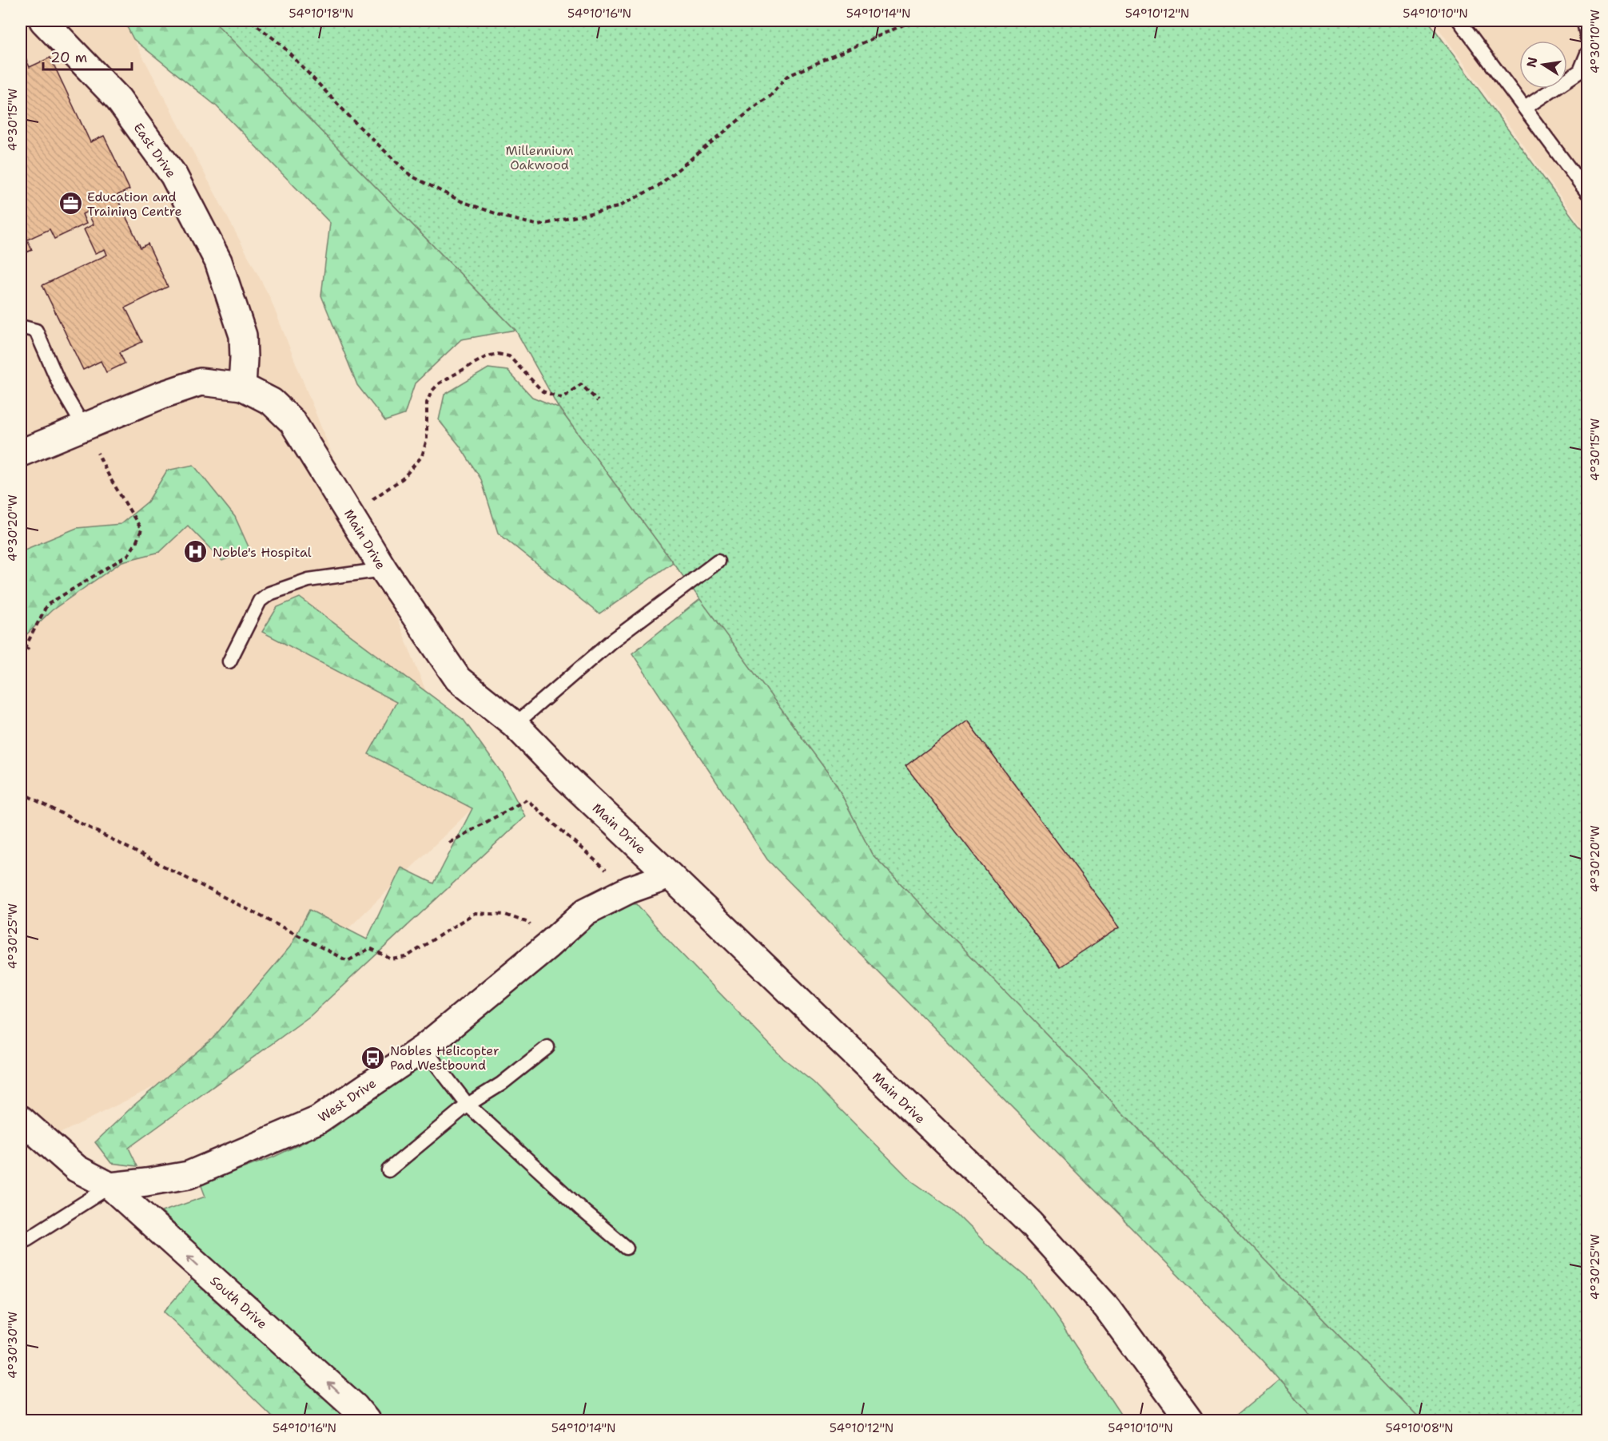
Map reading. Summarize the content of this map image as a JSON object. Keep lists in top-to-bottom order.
{
  "streets": {
    "street": [
      "East Drive",
      "Main Drive",
      "West Drive",
      "South Drive"
    ]
  },
  "crossings": [
    ["East Drive", "Main Drive"],
    ["Main Drive", "West Drive"],
    ["West Drive", "South Drive"]
  ],
  "one_way": ["South Drive"],
  "parks": ["Millennium Oakwood"],
  "places": {
    "office": ["Education and Training Centre"],
    "hospital": ["Noble's Hospital"],
    "bus stop": ["Nobles Helicopter Pad Westbound"]
  },
  "scale_bar": "20 m",
  "north": "left",
  "coordinates": [
    "54°10'18\"N",
    "54°10'16\"N",
    "54°10'14\"N",
    "54°10'12\"N",
    "54°10'10\"N",
    "4°30'10\"W",
    "4°30'15\"W",
    "4°30'20\"W",
    "4°30'25\"W",
    "4°30'30\"W",
    "54°10'08\"N"
  ]
}
